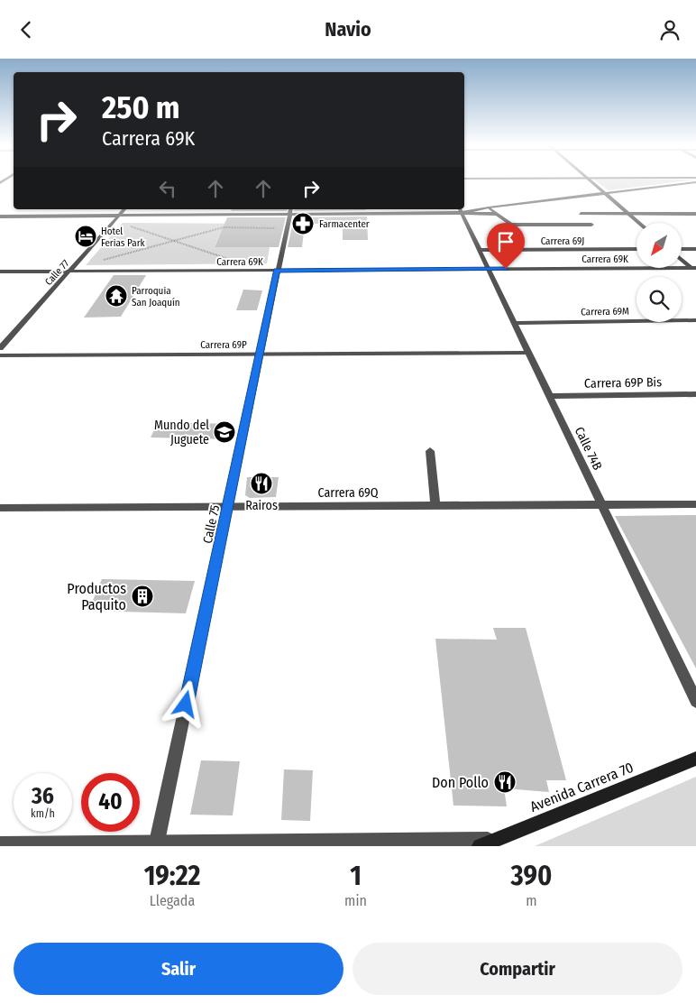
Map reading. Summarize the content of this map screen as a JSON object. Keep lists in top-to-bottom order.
{
  "streets": {
    "main road": ["Avenida Carrera 70"],
    "street": [
      "Carrera 69J",
      "Carrera 69K",
      "Calle 77",
      "Carrera 69M",
      "Carrera 69P",
      "Carrera 69P Bis",
      "Calle 74B",
      "Carrera 69Q",
      "Calle 75"
    ]
  },
  "crossings": [
    ["Carrera 69J", "Calle 74B"],
    ["Carrera 69K", "Calle 77"],
    ["Carrera 69K", "Calle 74B"],
    ["Carrera 69K", "Calle 75"],
    ["Carrera 69M", "Calle 74B"],
    ["Carrera 69P", "Calle 74B"],
    ["Carrera 69P", "Calle 75"],
    ["Carrera 69P Bis", "Calle 74B"],
    ["Calle 74B", "Carrera 69Q"],
    ["Carrera 69Q", "Calle 75"]
  ],
  "places": {
    "pharmacy": ["Farmacenter"],
    "hotel": ["Hotel Ferias Park"],
    "temple": ["Parroquia San Joaquín"],
    "school or university": ["Mundo del Juguete"],
    "restaurant": ["Rairos", "Don Pollo"],
    "building": ["Productos Paquito"]
  },
  "north": "bottom left",
  "page": {
    "header": "Navio",
    "turn": ["250 m", "Carrera 69K"],
    "speed": "36 km/h",
    "limit": "40",
    "eta": [
      "19:22",
      "Llegada",
      "1",
      "min",
      "390",
      "m"
    ],
    "buttons": ["Salir", "Compartir"]
  }
}
